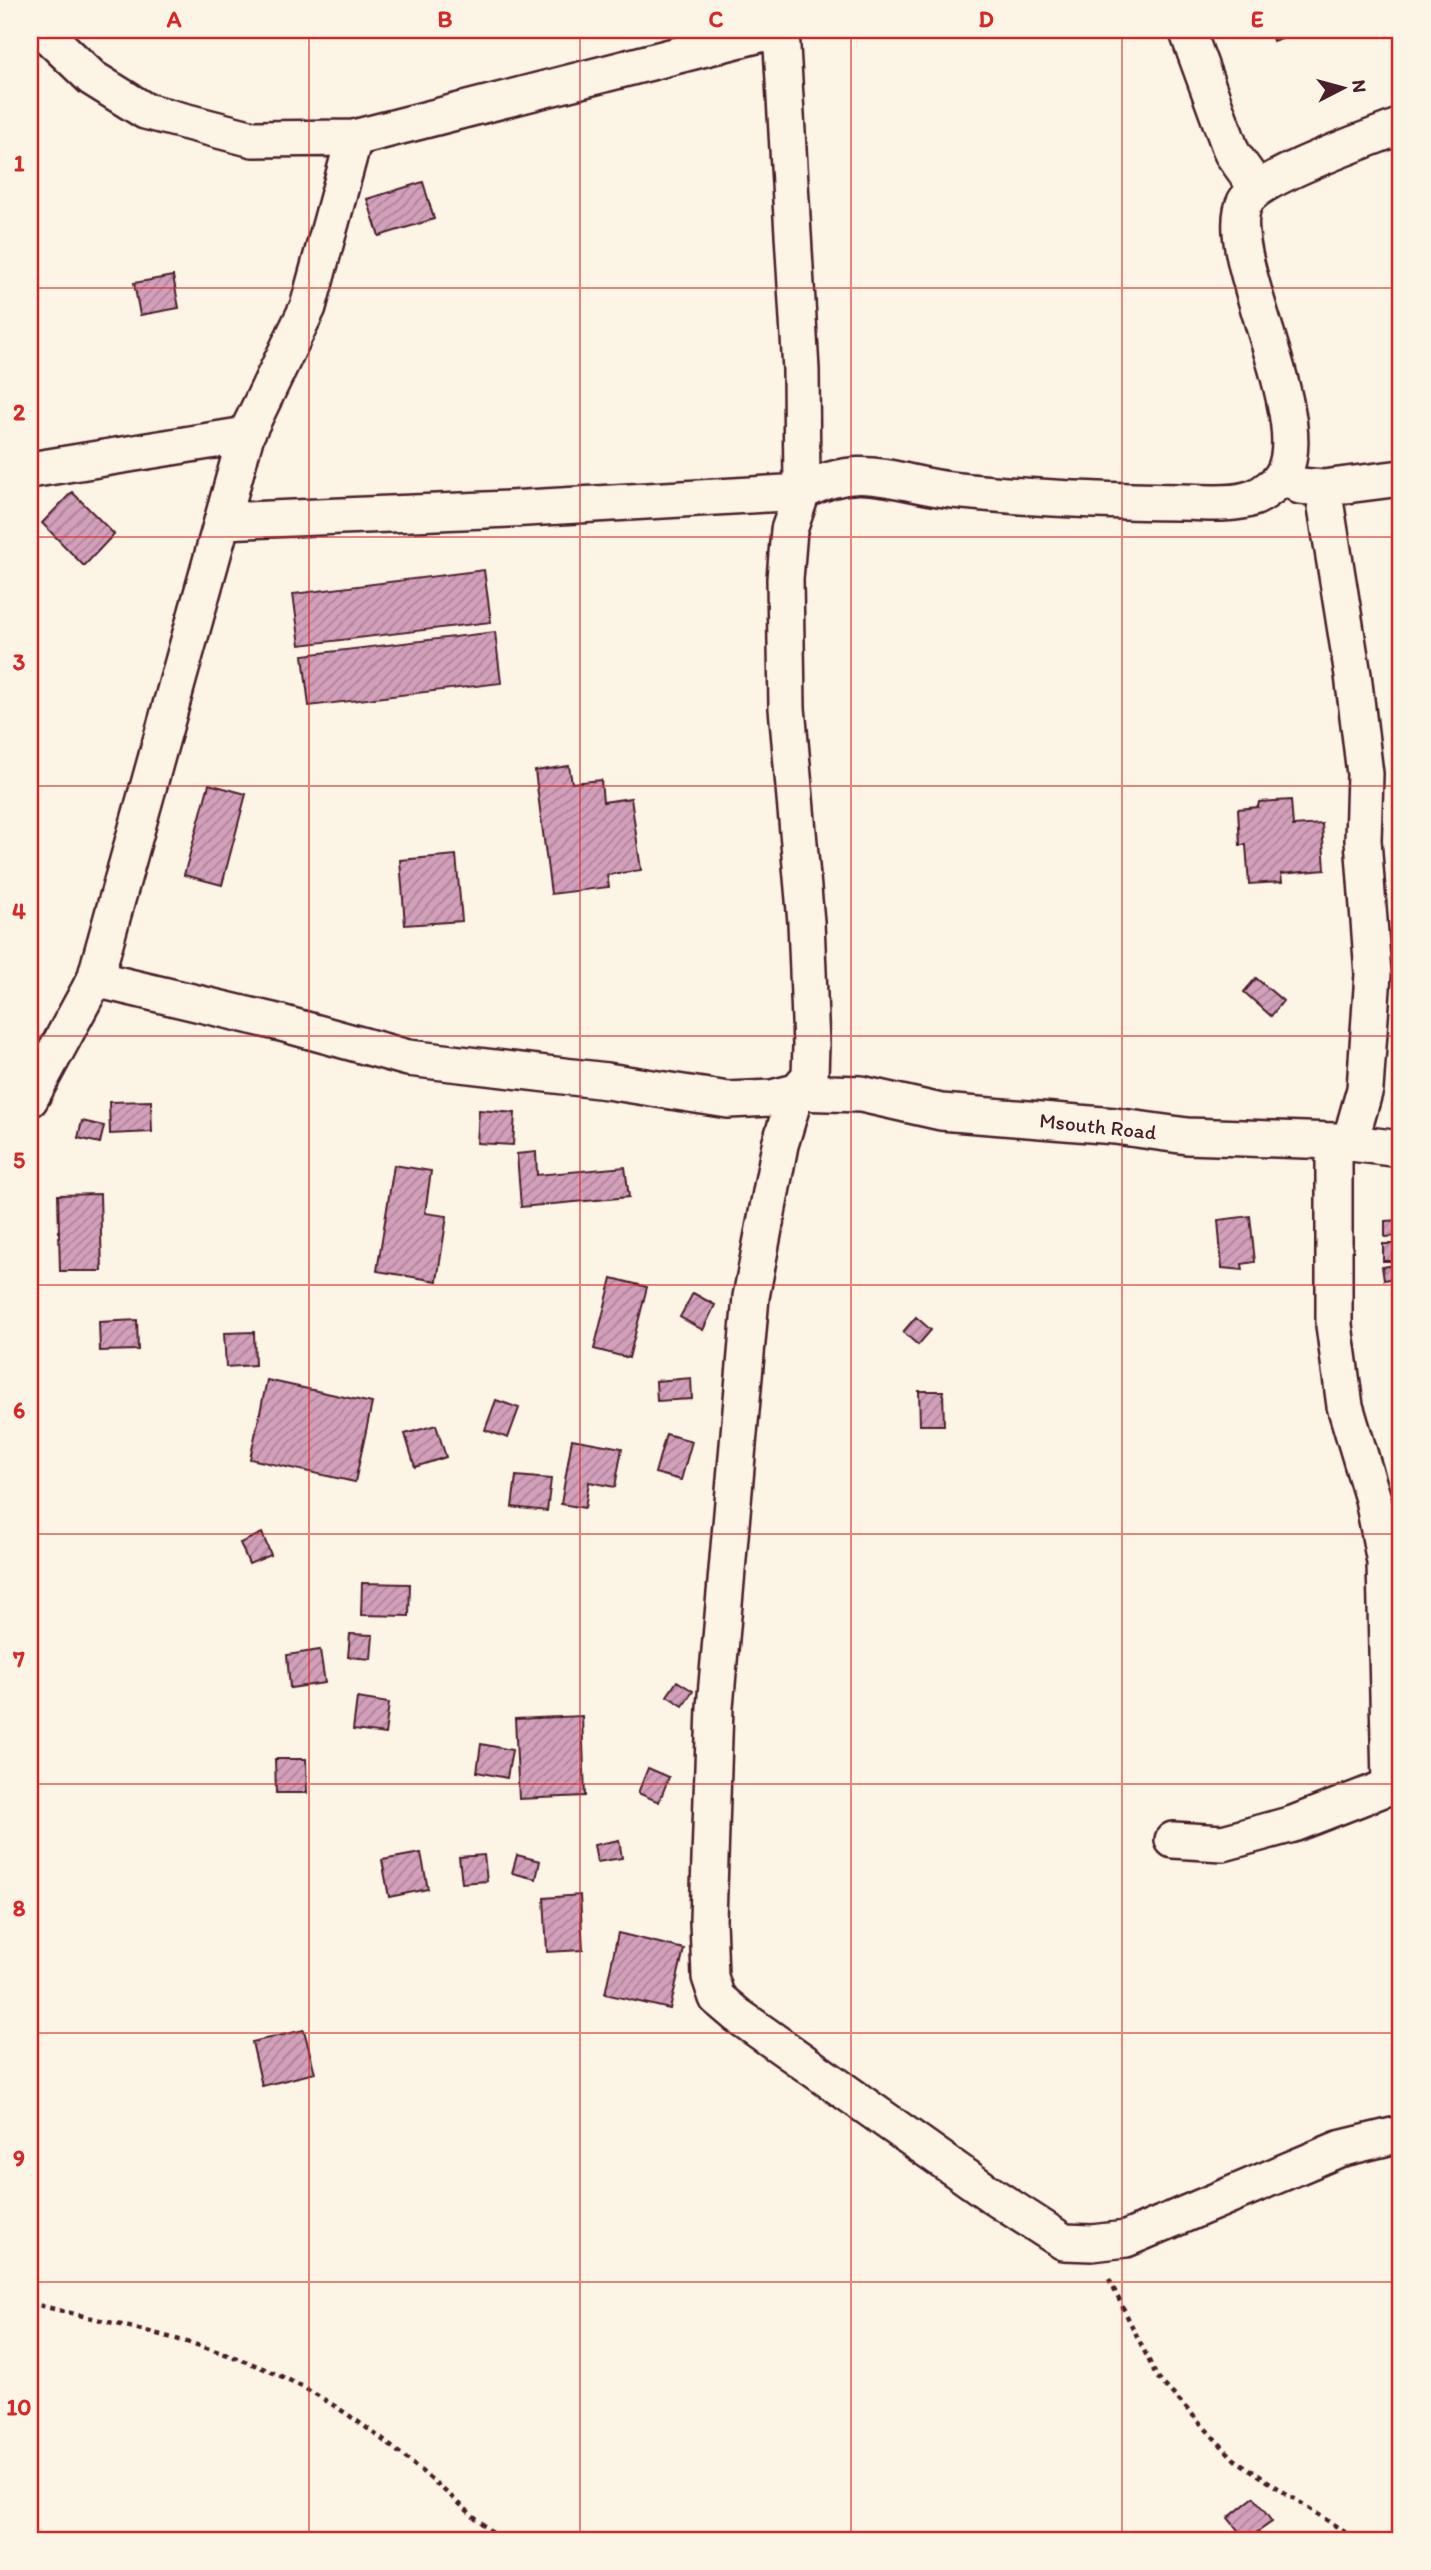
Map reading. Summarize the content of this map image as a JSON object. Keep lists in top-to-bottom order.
{
  "streets": {
    "street": ["Msouth Road"]
  },
  "north": "right",
  "grid": {
    "columns": [
      "A",
      "B",
      "C",
      "D",
      "E"
    ],
    "rows": [
      "1",
      "2",
      "3",
      "4",
      "5",
      "6",
      "7",
      "8",
      "9",
      "10"
    ]
  }
}
